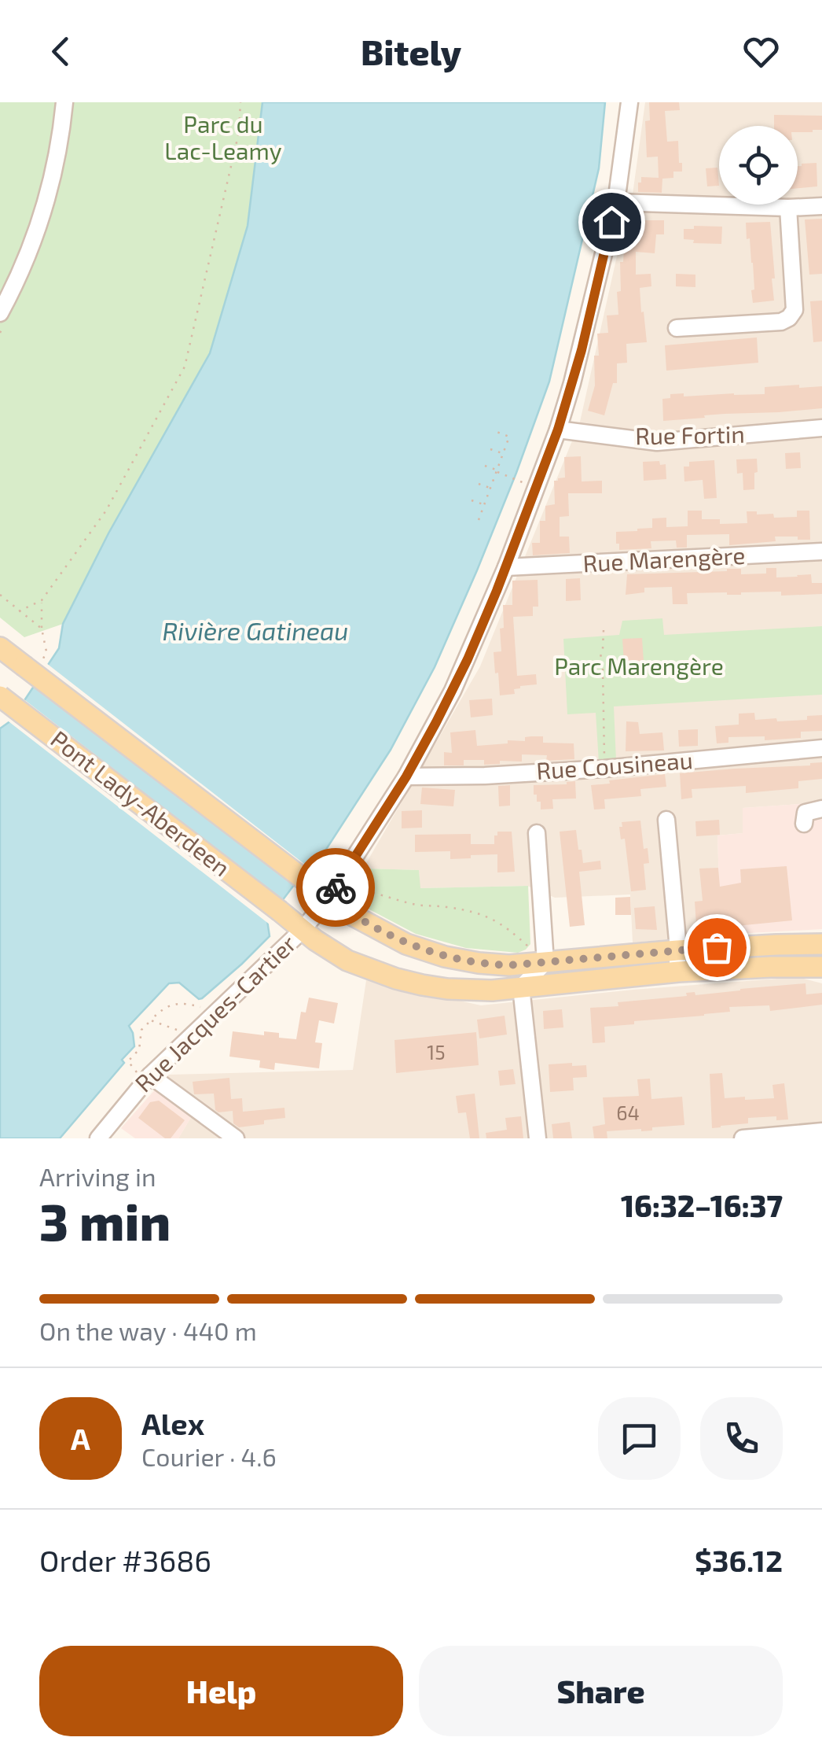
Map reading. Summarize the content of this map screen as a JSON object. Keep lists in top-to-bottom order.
{
  "streets": {
    "main road": ["Pont Lady-Aberdeen"],
    "street": [
      "Rue Fortin",
      "Rue Marengère",
      "Rue Cousineau",
      "Rue Jacques-Cartier"
    ]
  },
  "crossings": [
    ["Rue Fortin", "Rue Jacques-Cartier"],
    ["Rue Marengère", "Rue Jacques-Cartier"],
    ["Rue Cousineau", "Rue Jacques-Cartier"],
    ["Pont Lady-Aberdeen", "Rue Jacques-Cartier"]
  ],
  "water": ["Rivière Gatineau"],
  "parks": ["Parc du Lac-Leamy", "Parc Marengère"],
  "house_numbers": ["15", "64"],
  "page": {
    "header": "Bitely",
    "heading": ["3 min", "Arriving in", "16:32–16:37"],
    "panel": [
      "Alex",
      "Courier · 4.6",
      "Order #3686",
      "$36.12"
    ],
    "bar": "On the way · 440 m",
    "round": "A",
    "buttons": ["Help", "Share"]
  }
}
